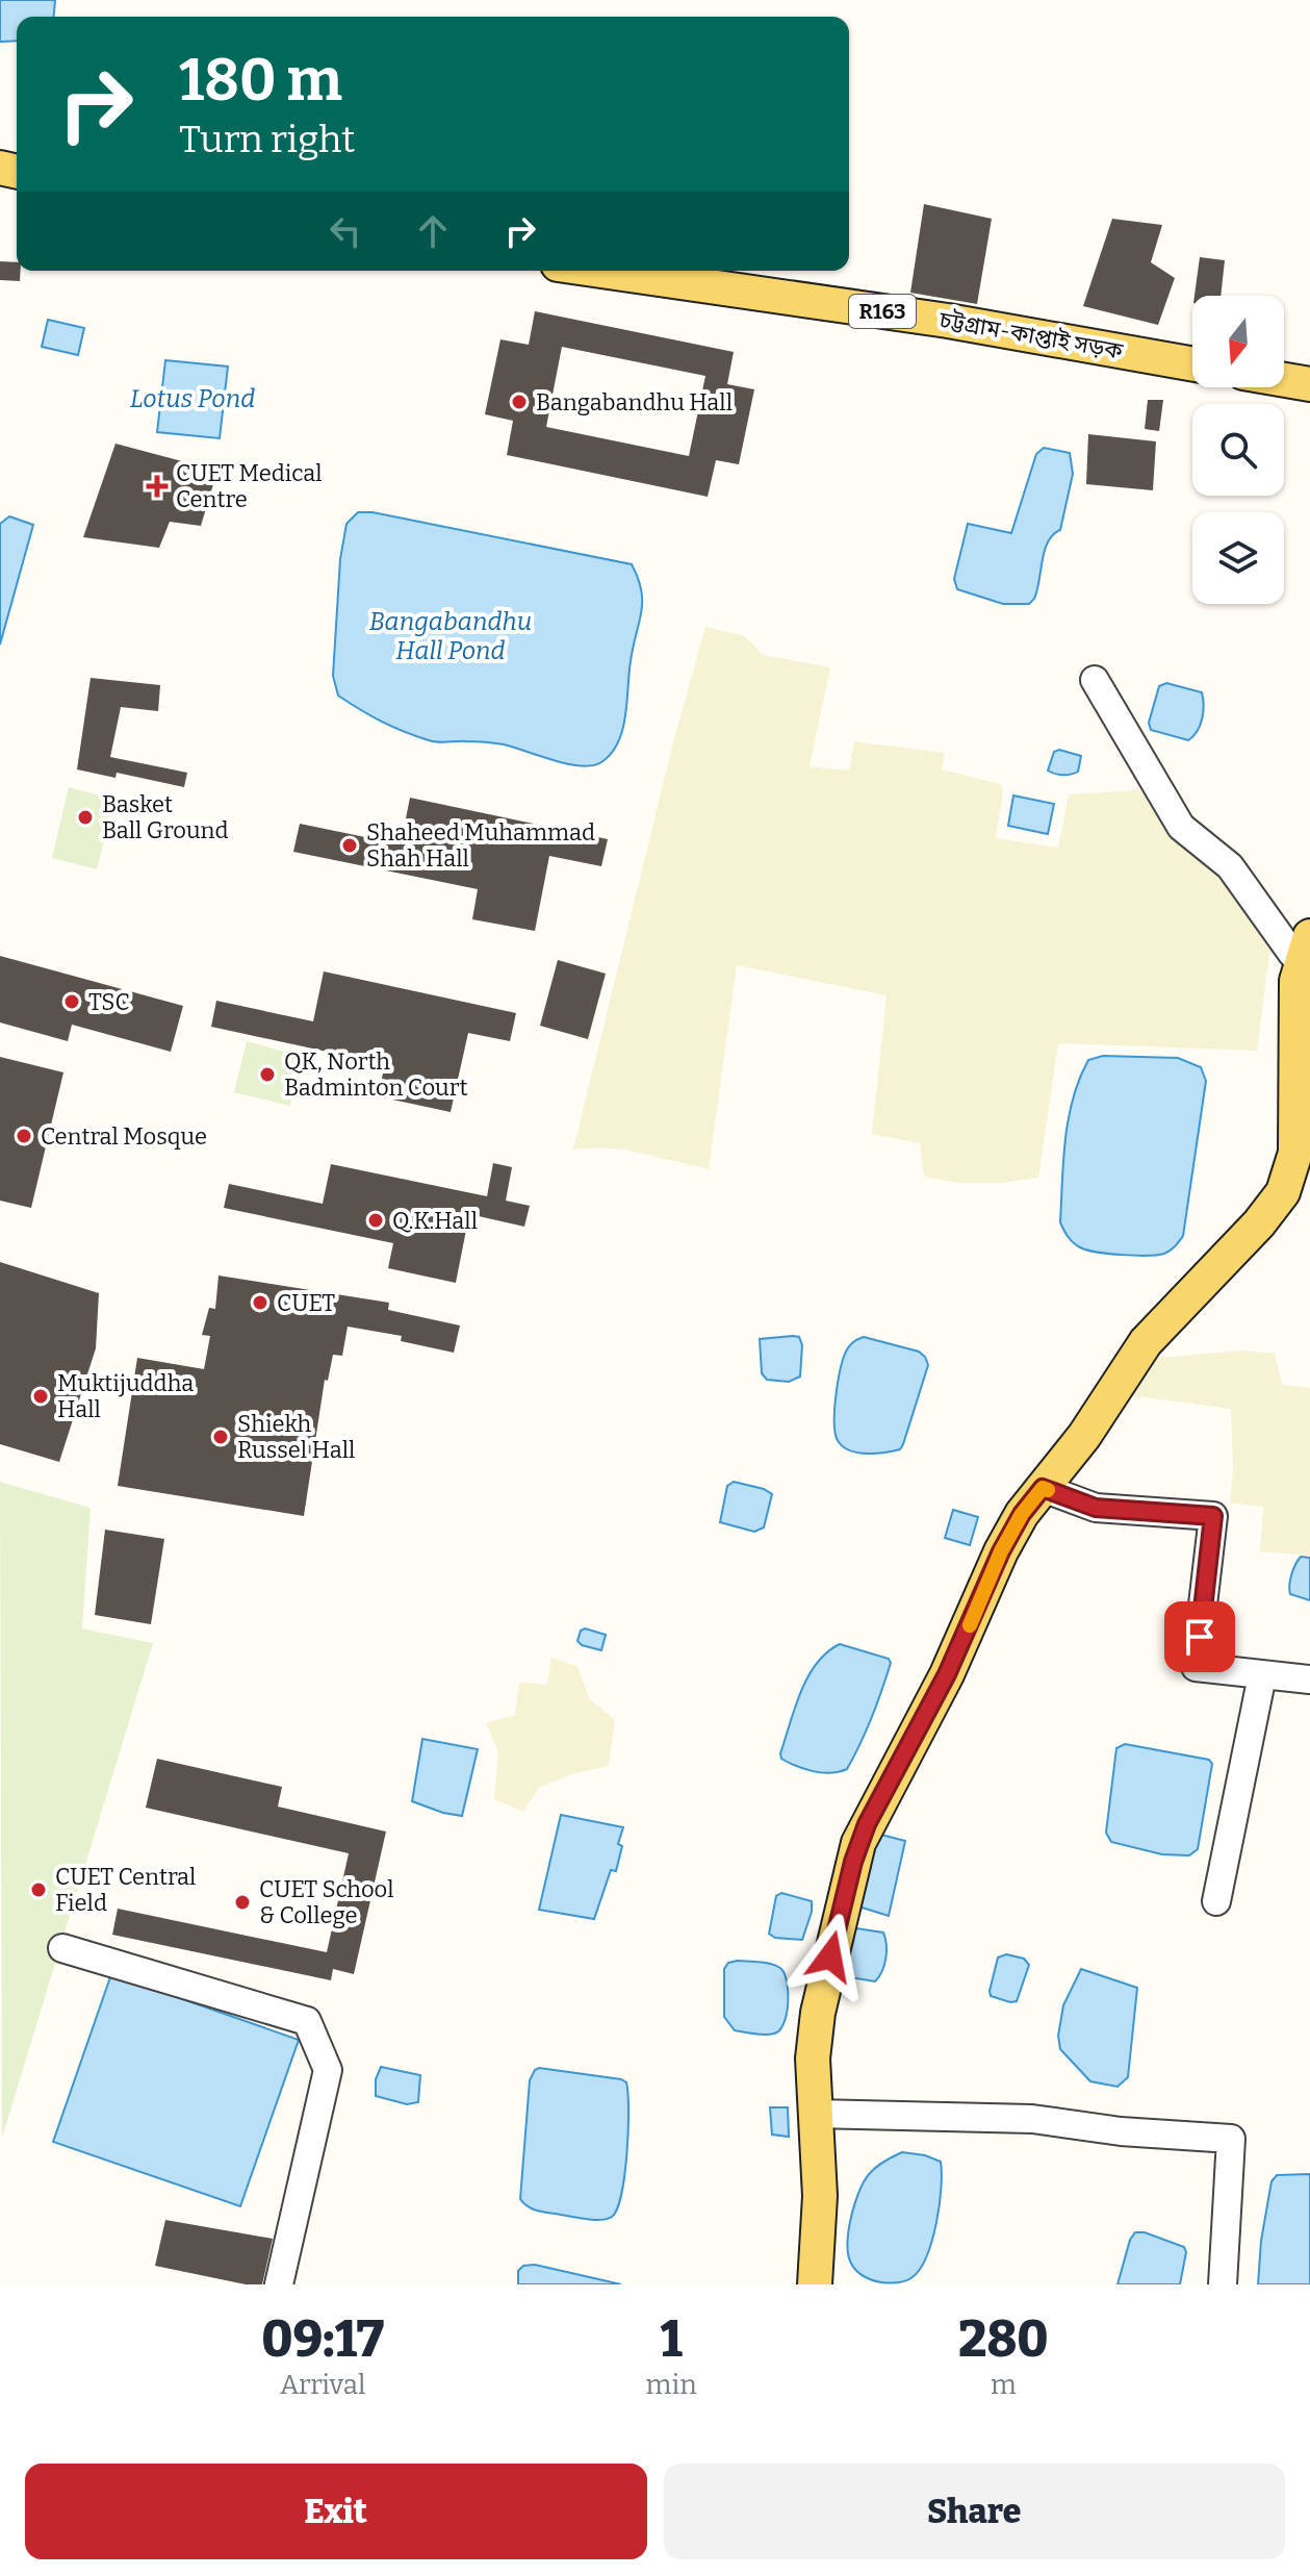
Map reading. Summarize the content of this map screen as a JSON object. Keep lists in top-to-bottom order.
{
  "streets": {
    "main road": ["R163", "চট্টগ্রাম-কাপ্তাই সড়ক"]
  },
  "water": ["Lotus Pond", "Bangabandhu Hall Pond"],
  "places": {
    "other": [
      "Bangabandhu Hall",
      "Basket Ball Ground",
      "Shaheed Muhammad Shah Hall",
      "TSC",
      "QK, North Badminton Court",
      "Central Mosque",
      "Q.K.Hall",
      "CUET",
      "Muktijuddha Hall",
      "Shiekh Russel Hall",
      "CUET Central Field",
      "CUET School & College"
    ],
    "health": ["CUET Medical Centre"]
  },
  "north": "bottom",
  "page": {
    "turn": ["180 m", "Turn right"],
    "eta": [
      "09:17",
      "Arrival",
      "1",
      "min",
      "280",
      "m"
    ],
    "buttons": ["Exit", "Share"]
  }
}
